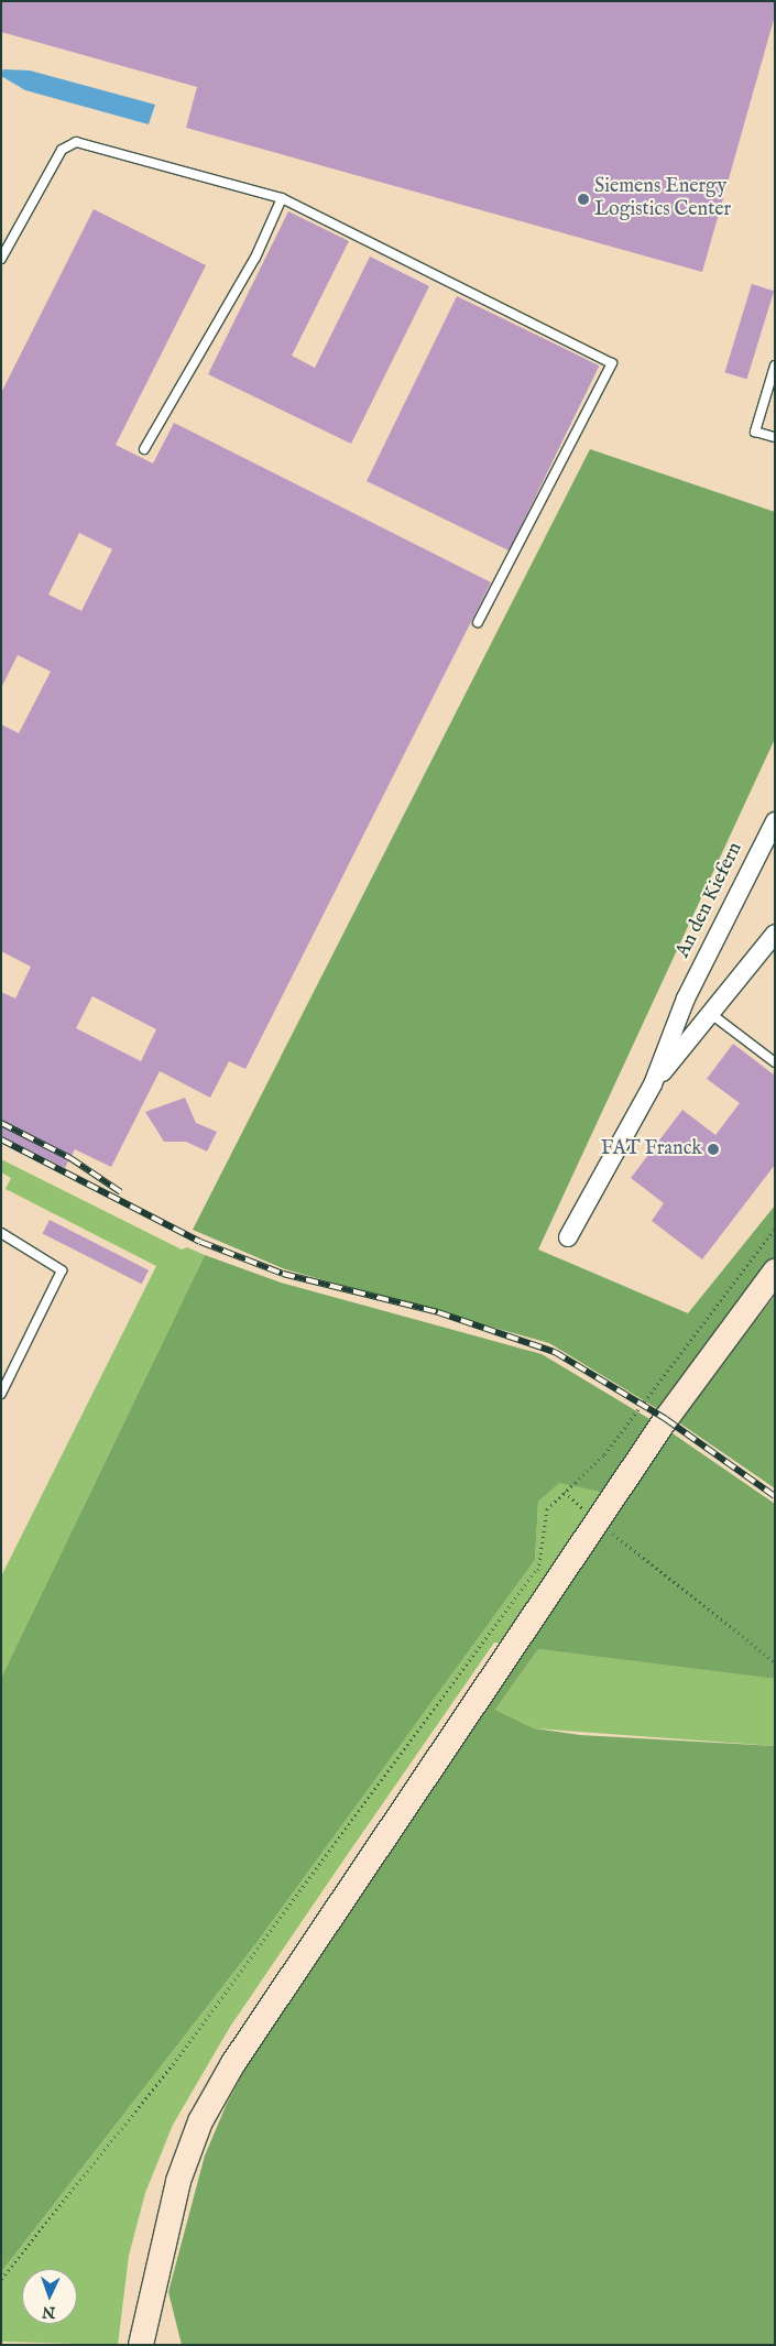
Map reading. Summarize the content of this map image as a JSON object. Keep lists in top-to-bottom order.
{
  "streets": {
    "street": ["An den Kiefern"]
  },
  "places": ["Siemens Energy Logistics Center", "FAT Franck"],
  "north": "bottom"
}
